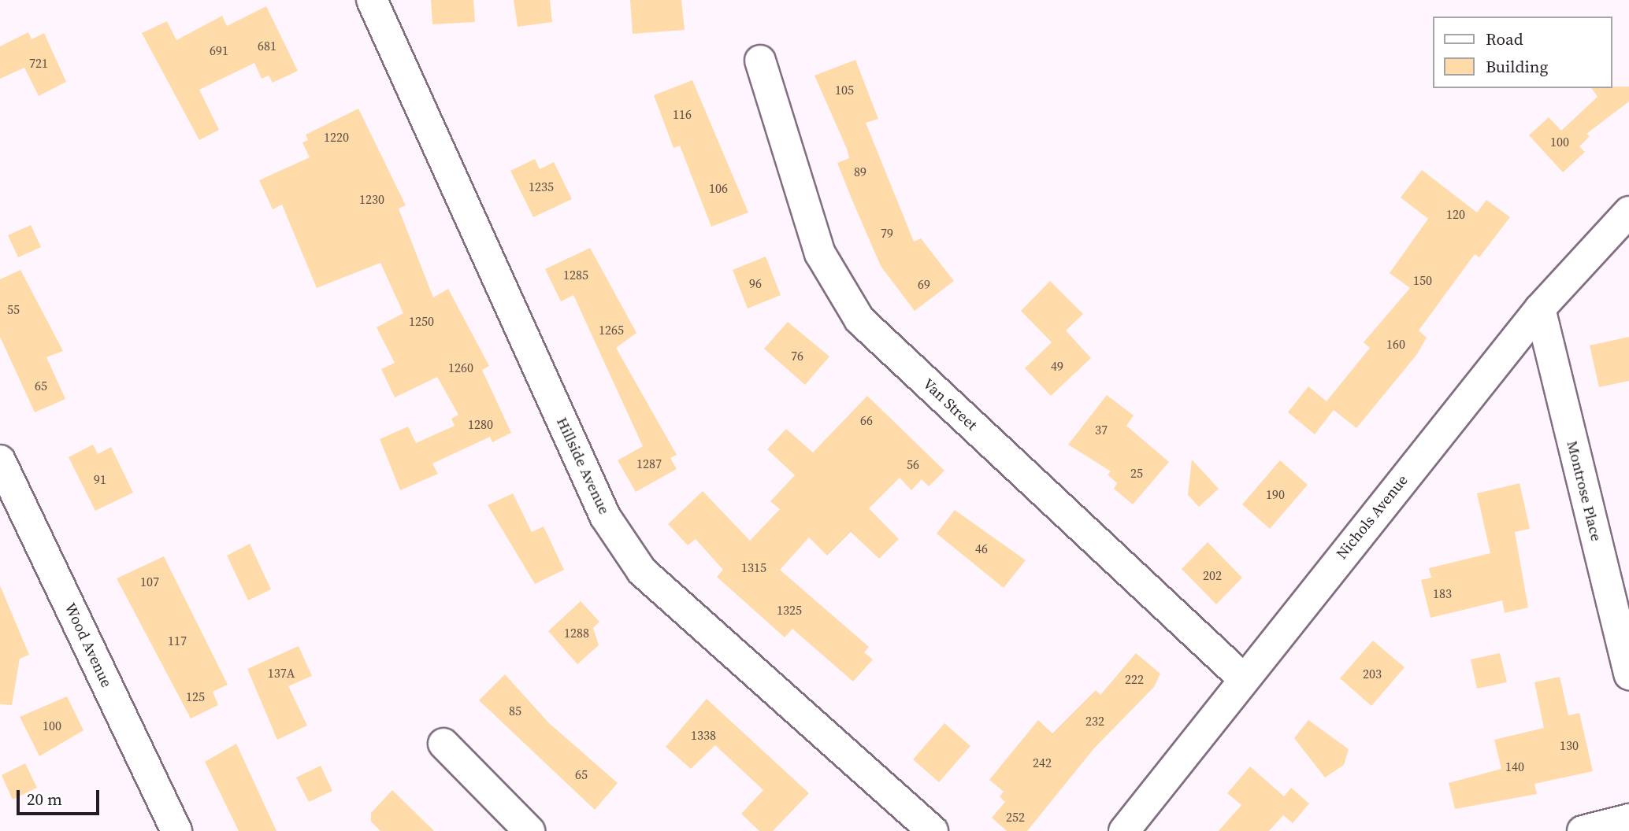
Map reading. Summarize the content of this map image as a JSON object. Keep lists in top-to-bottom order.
{
  "streets": {
    "street": [
      "Van Street",
      "Hillside Avenue",
      "Montrose Place",
      "Nichols Avenue",
      "Wood Avenue"
    ]
  },
  "crossings": [
    ["Van Street", "Nichols Avenue"],
    ["Montrose Place", "Nichols Avenue"]
  ],
  "house_numbers": [
    "681",
    "691",
    "721",
    "105",
    "116",
    "1220",
    "100",
    "89",
    "1235",
    "106",
    "1230",
    "120",
    "79",
    "1285",
    "150",
    "96",
    "69",
    "55",
    "1250",
    "1265",
    "160",
    "76",
    "49",
    "1260",
    "65",
    "66",
    "1280",
    "37",
    "1287",
    "56",
    "25",
    "91",
    "190",
    "46",
    "1315",
    "202",
    "107",
    "183",
    "1325",
    "1288",
    "117",
    "137A",
    "203",
    "222",
    "125",
    "85",
    "232",
    "100",
    "1338",
    "130",
    "242",
    "140",
    "65",
    "252"
  ],
  "legend": ["Road", "Building"],
  "scale_bar": "20 m"
}
